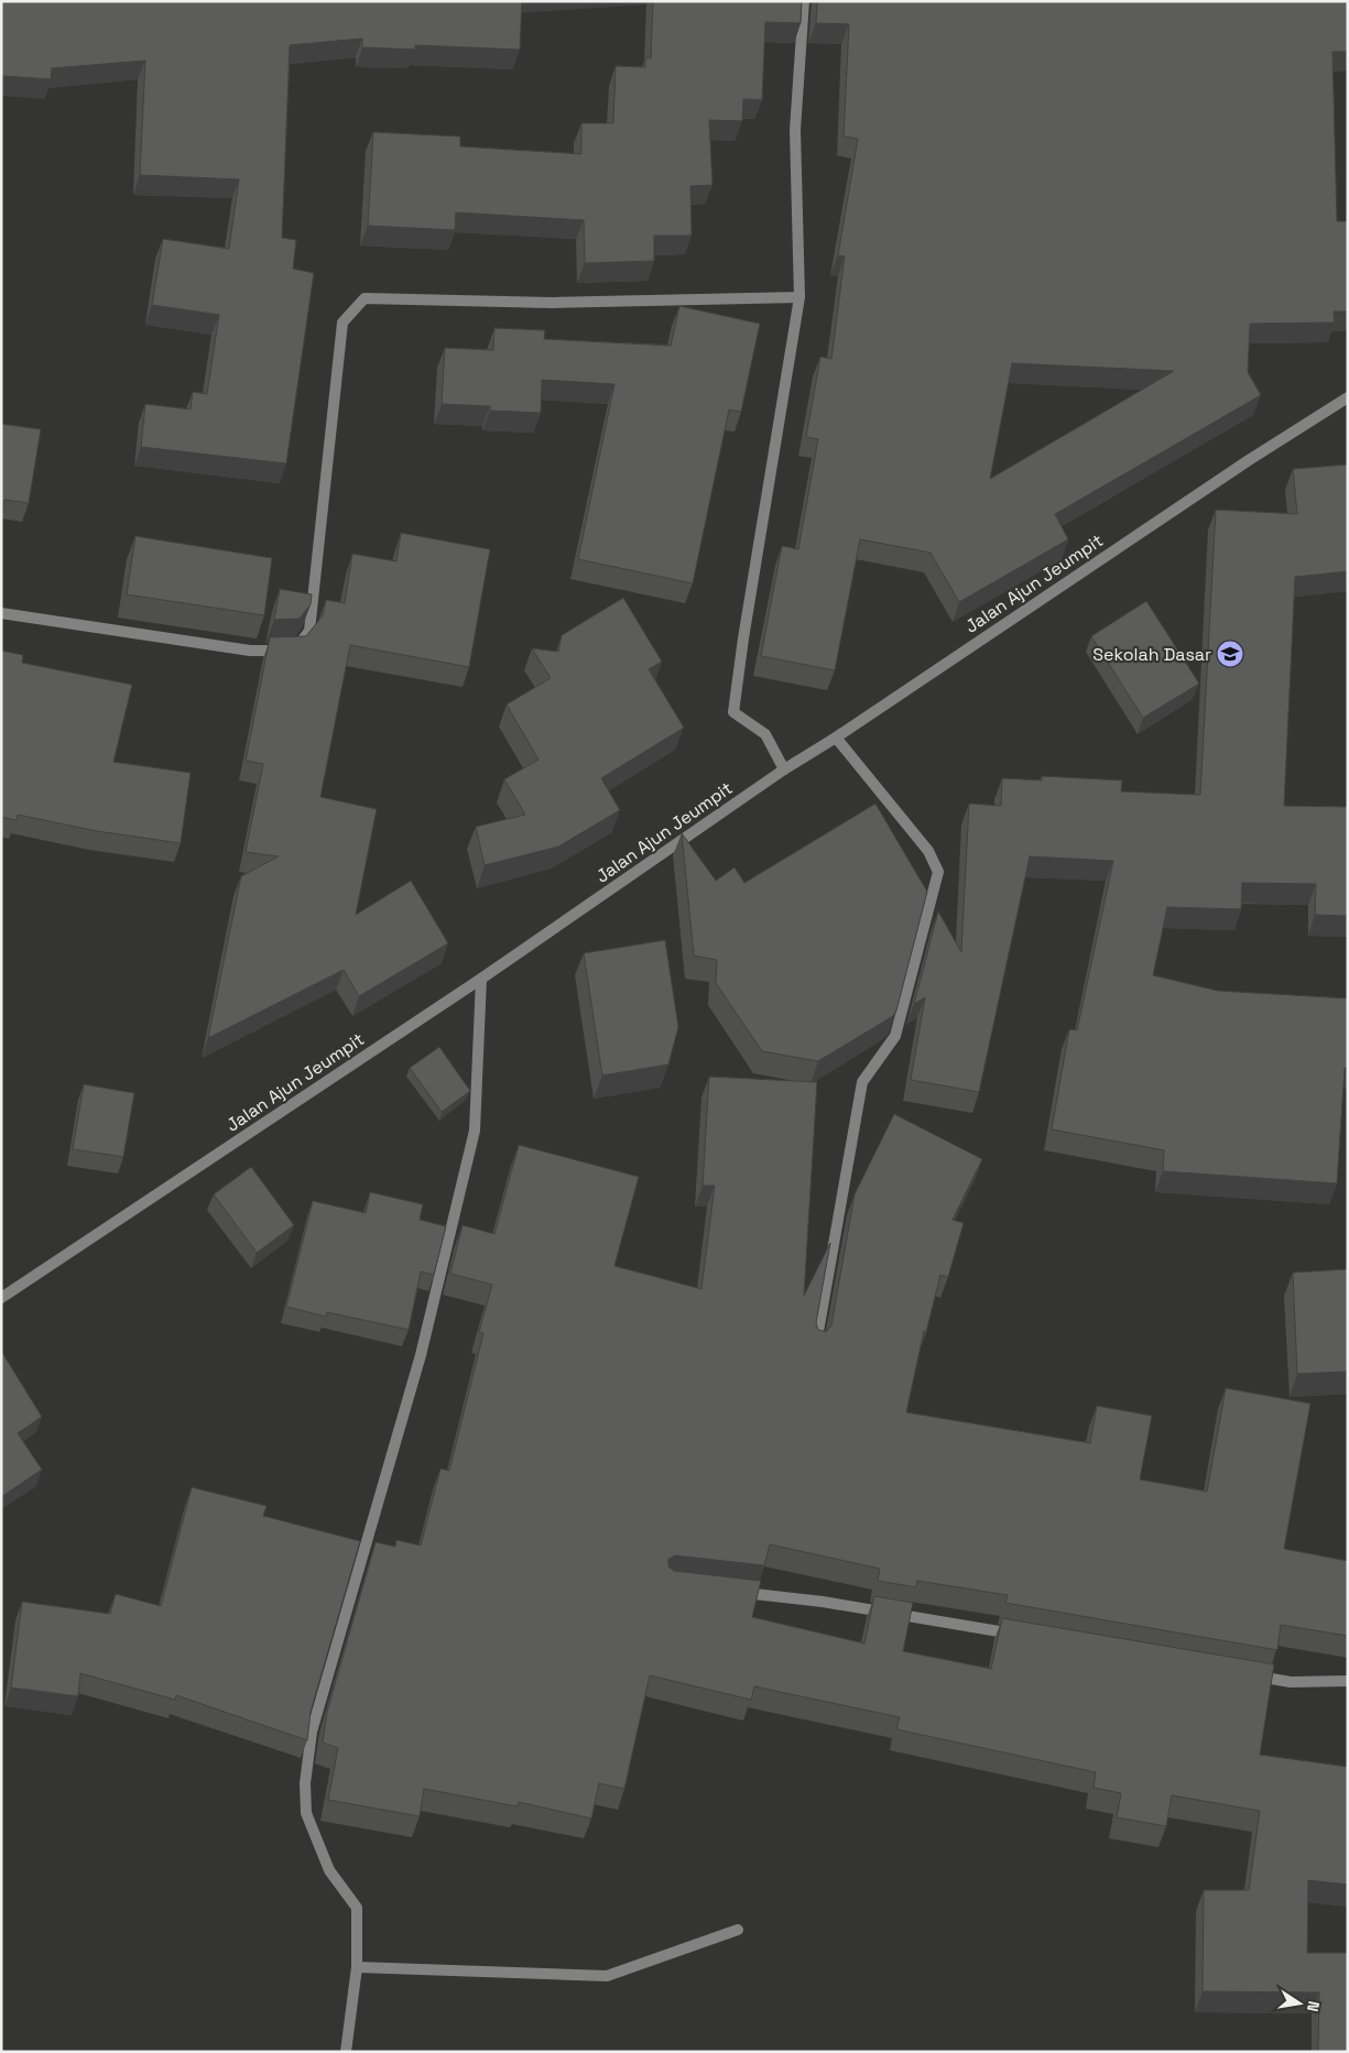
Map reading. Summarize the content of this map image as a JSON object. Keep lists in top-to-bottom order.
{
  "streets": {
    "street": ["Jalan Ajun Jeumpit"]
  },
  "places": {
    "school or university": ["Sekolah Dasar"]
  },
  "north": "right"
}
